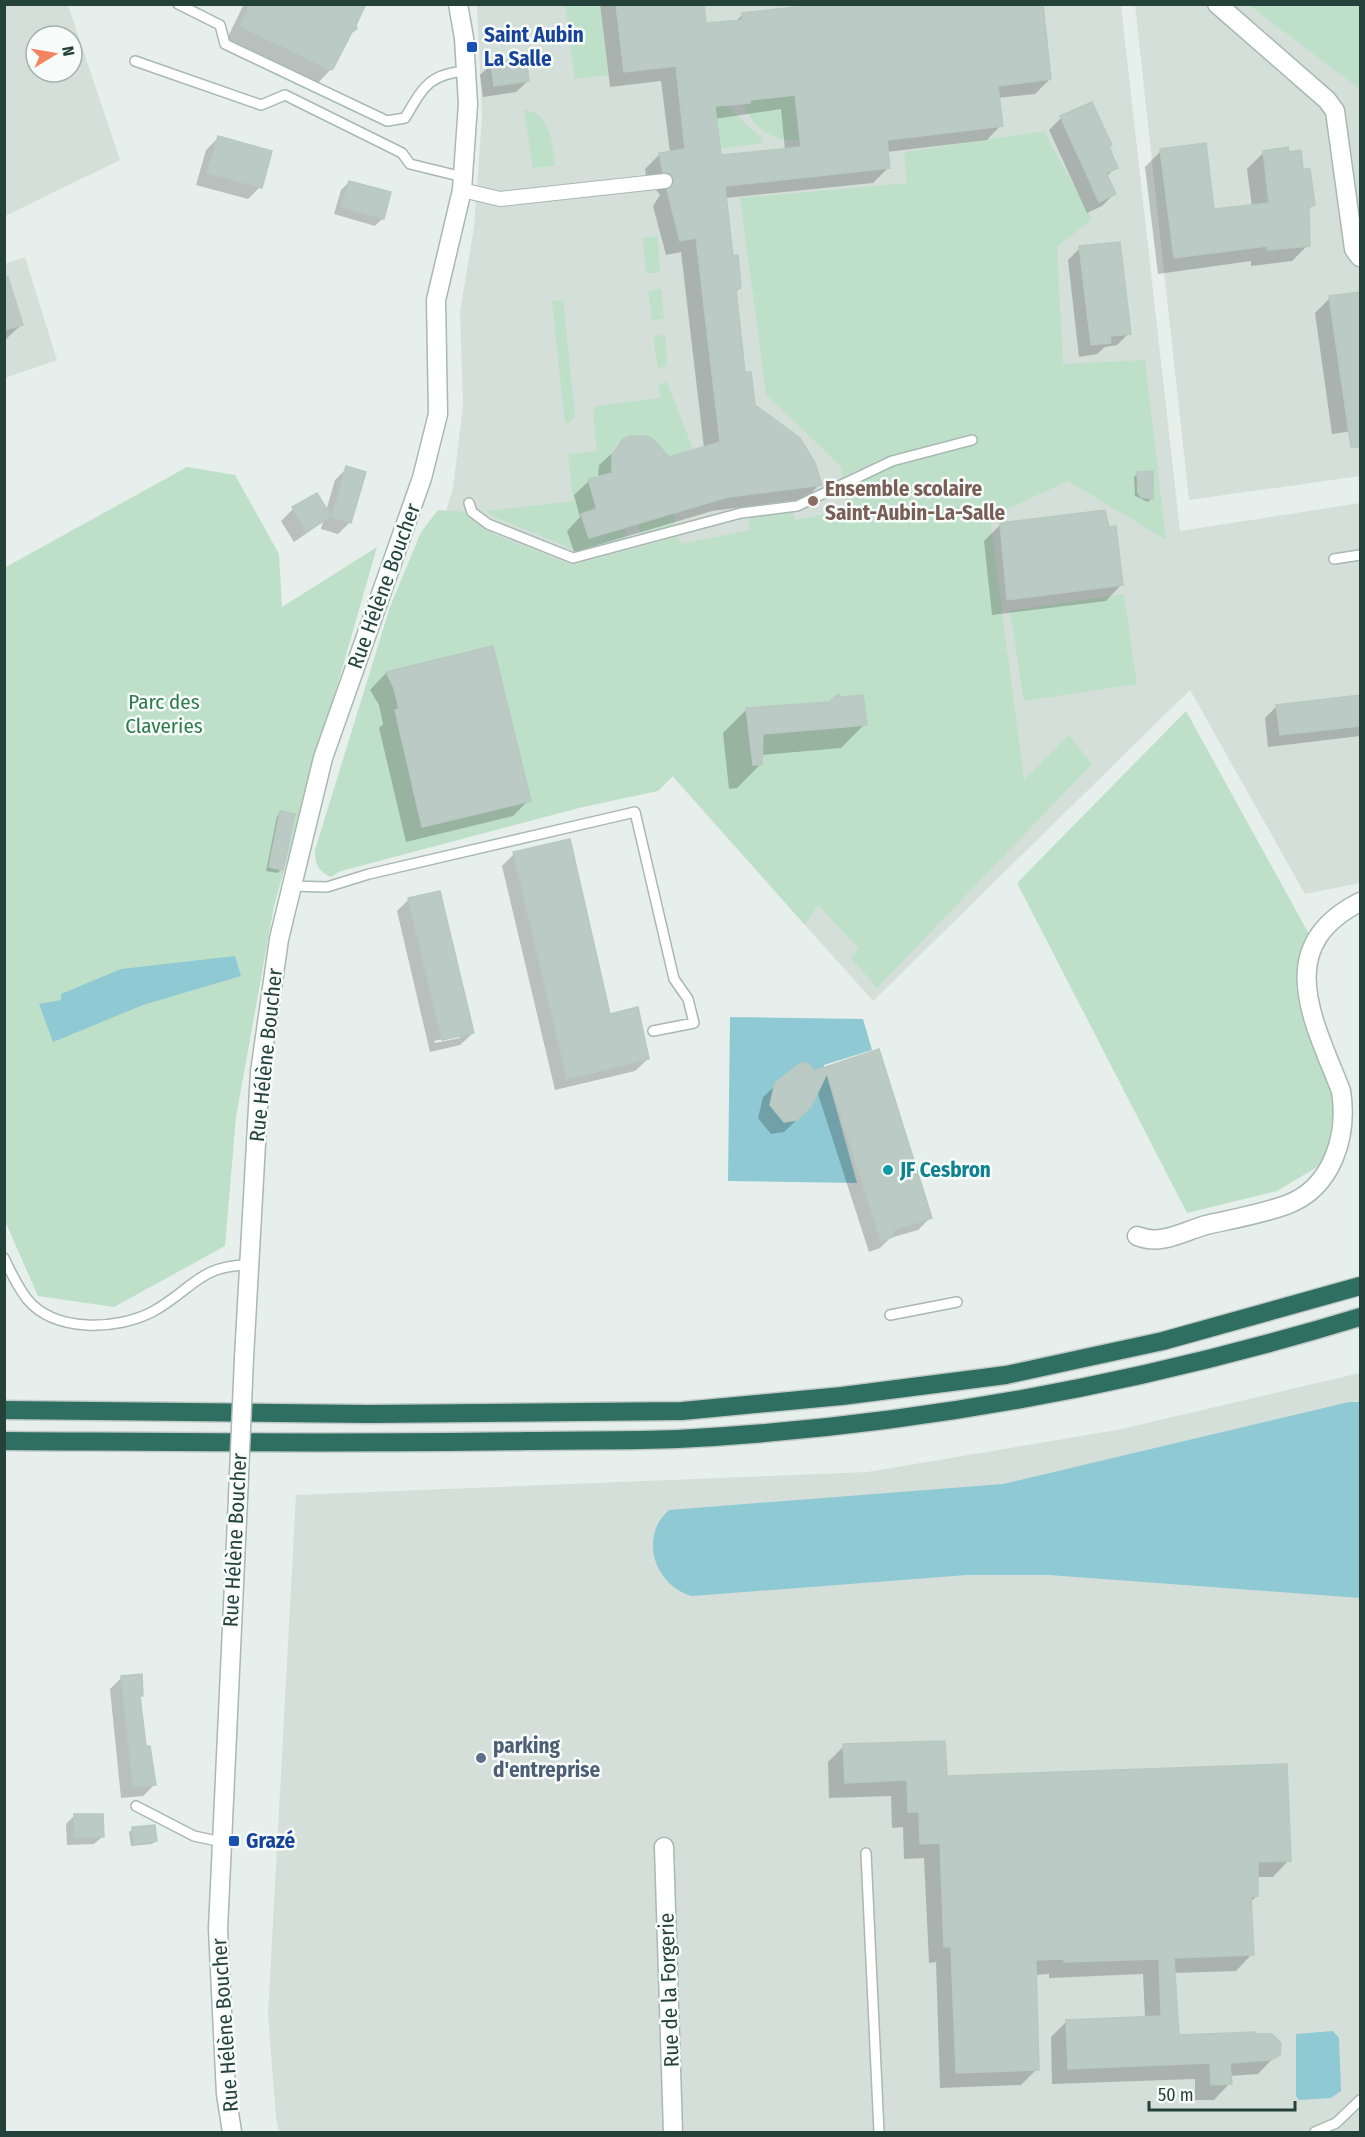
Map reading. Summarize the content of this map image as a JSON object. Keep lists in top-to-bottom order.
{
  "streets": {
    "street": ["Rue Hélène Boucher", "Rue de la Forgerie"]
  },
  "parks": ["Parc des Claveries"],
  "places": {
    "transit": ["Saint Aubin La Salle", "Grazé"],
    "other": ["Ensemble scolaire Saint-Aubin-La-Salle", "JF Cesbron", "parking d'entreprise"]
  },
  "scale_bar": "50 m",
  "north": "right"
}
